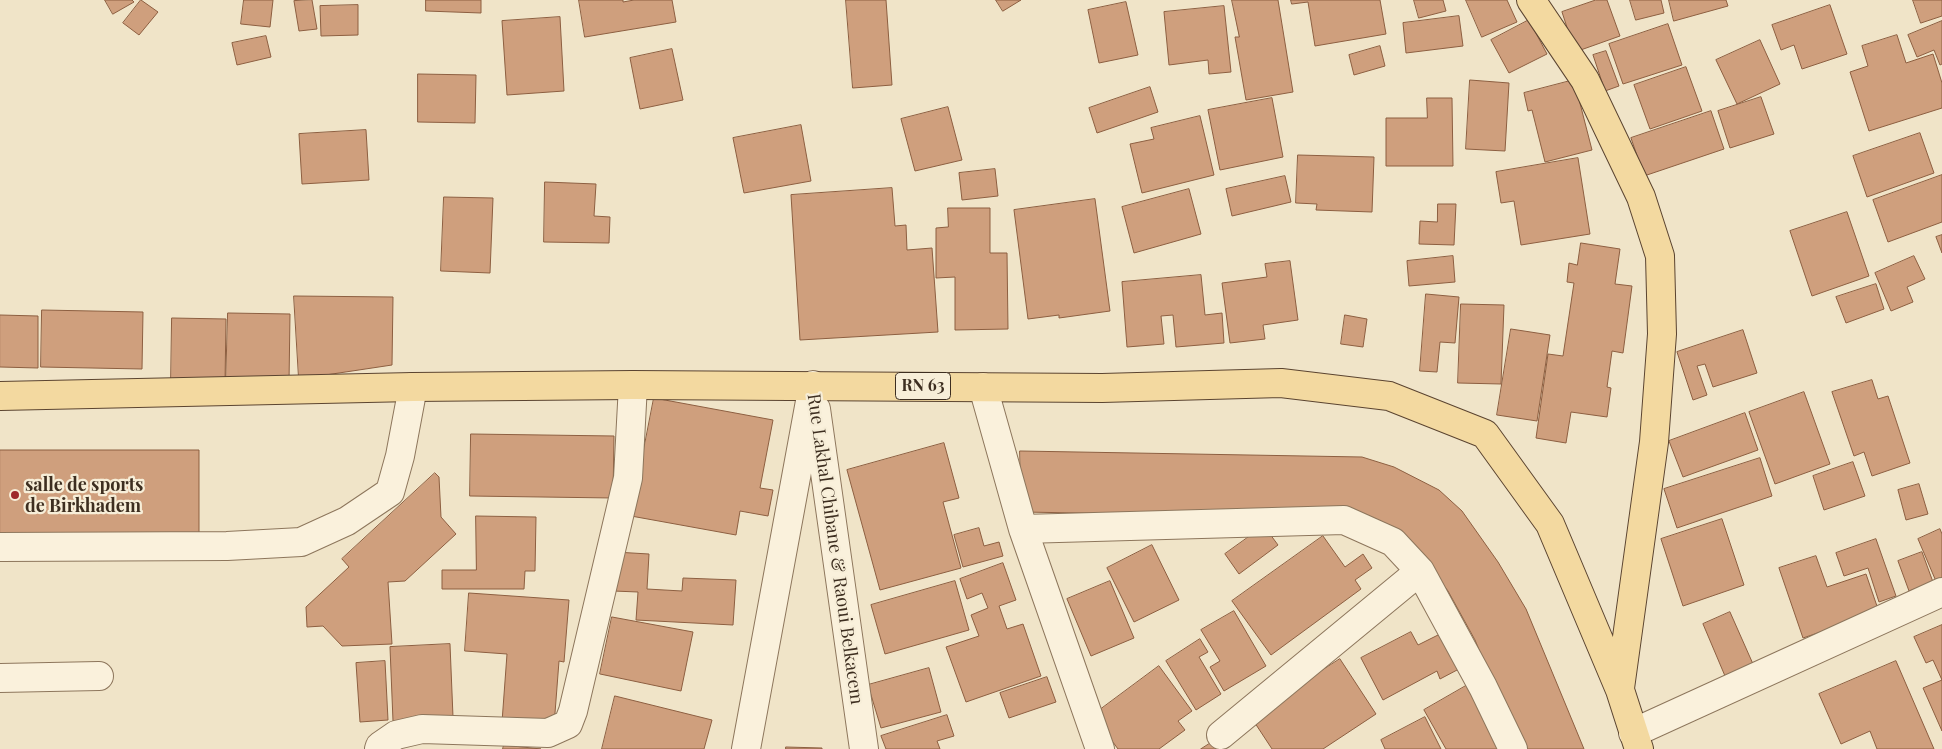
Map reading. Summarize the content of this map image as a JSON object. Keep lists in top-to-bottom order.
{
  "streets": {
    "main road": ["RN 63"],
    "street": ["Rue Lakhal Chibane & Raoui Belkacem"]
  },
  "crossings": [
    ["RN 63", "Rue Lakhal Chibane & Raoui Belkacem"]
  ],
  "places": ["salle de sports de Birkhadem"]
}
